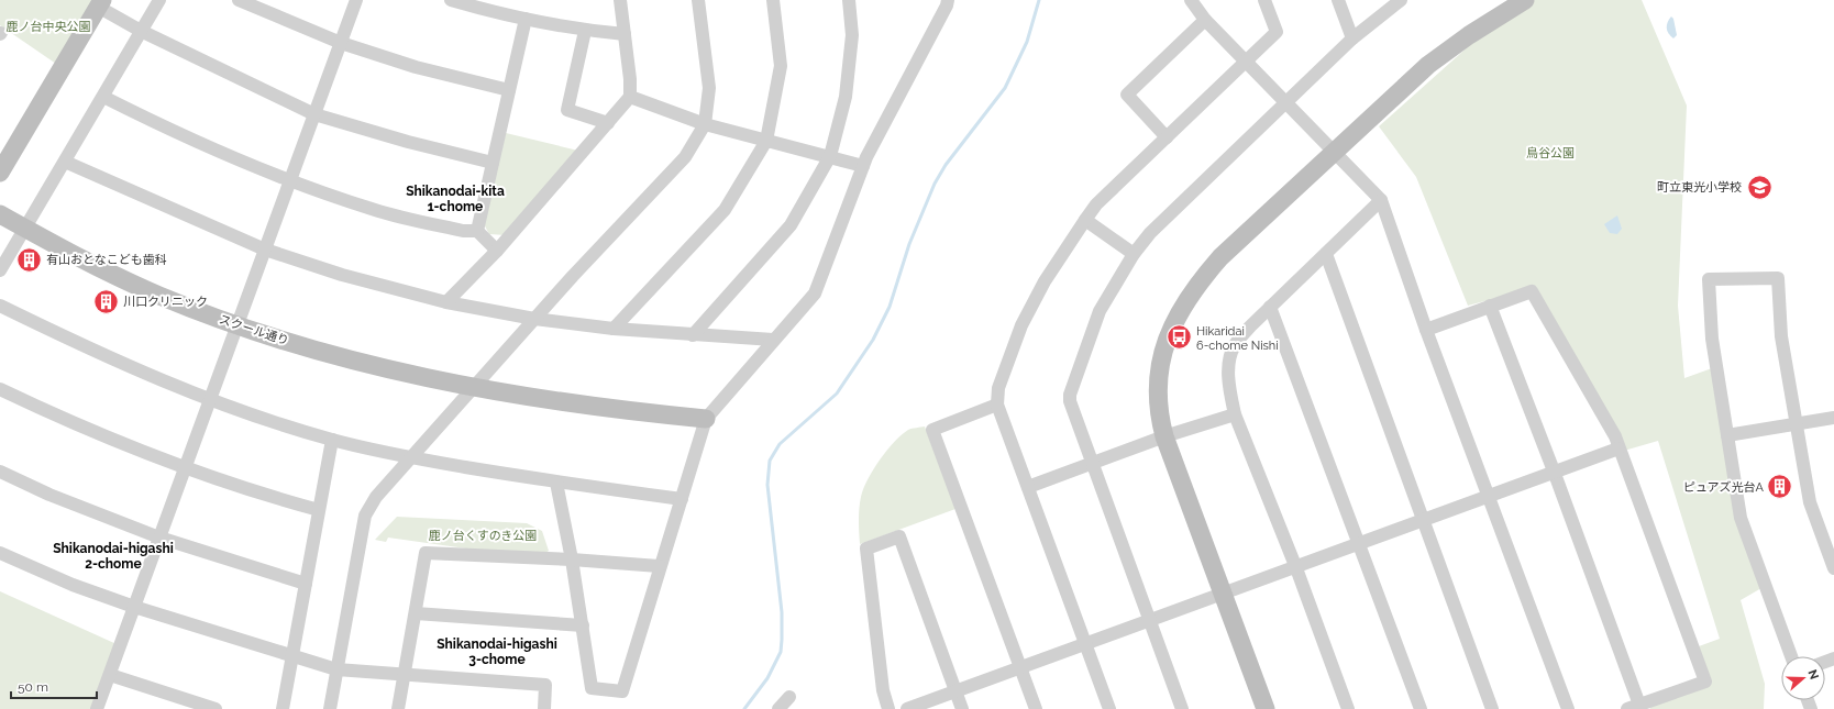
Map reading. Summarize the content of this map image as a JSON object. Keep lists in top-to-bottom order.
{
  "streets": {
    "street": ["スクール通り"]
  },
  "districts": ["Shikanodai-kita 1-chome", "Shikanodai-higashi 2-chome", "Shikanodai-higashi 3-chome"],
  "parks": ["鹿ノ台中央公園", "鳥谷公園", "鹿ノ台くすのき公園"],
  "places": {
    "school or university": ["町立東光小学校"],
    "building": ["有山おとなこども歯科", "川口クリニック", "ピュアズ光台A"],
    "bus stop": ["Hikaridai 6-chome Nishi"]
  },
  "scale_bar": "50 m",
  "north": "right"
}
